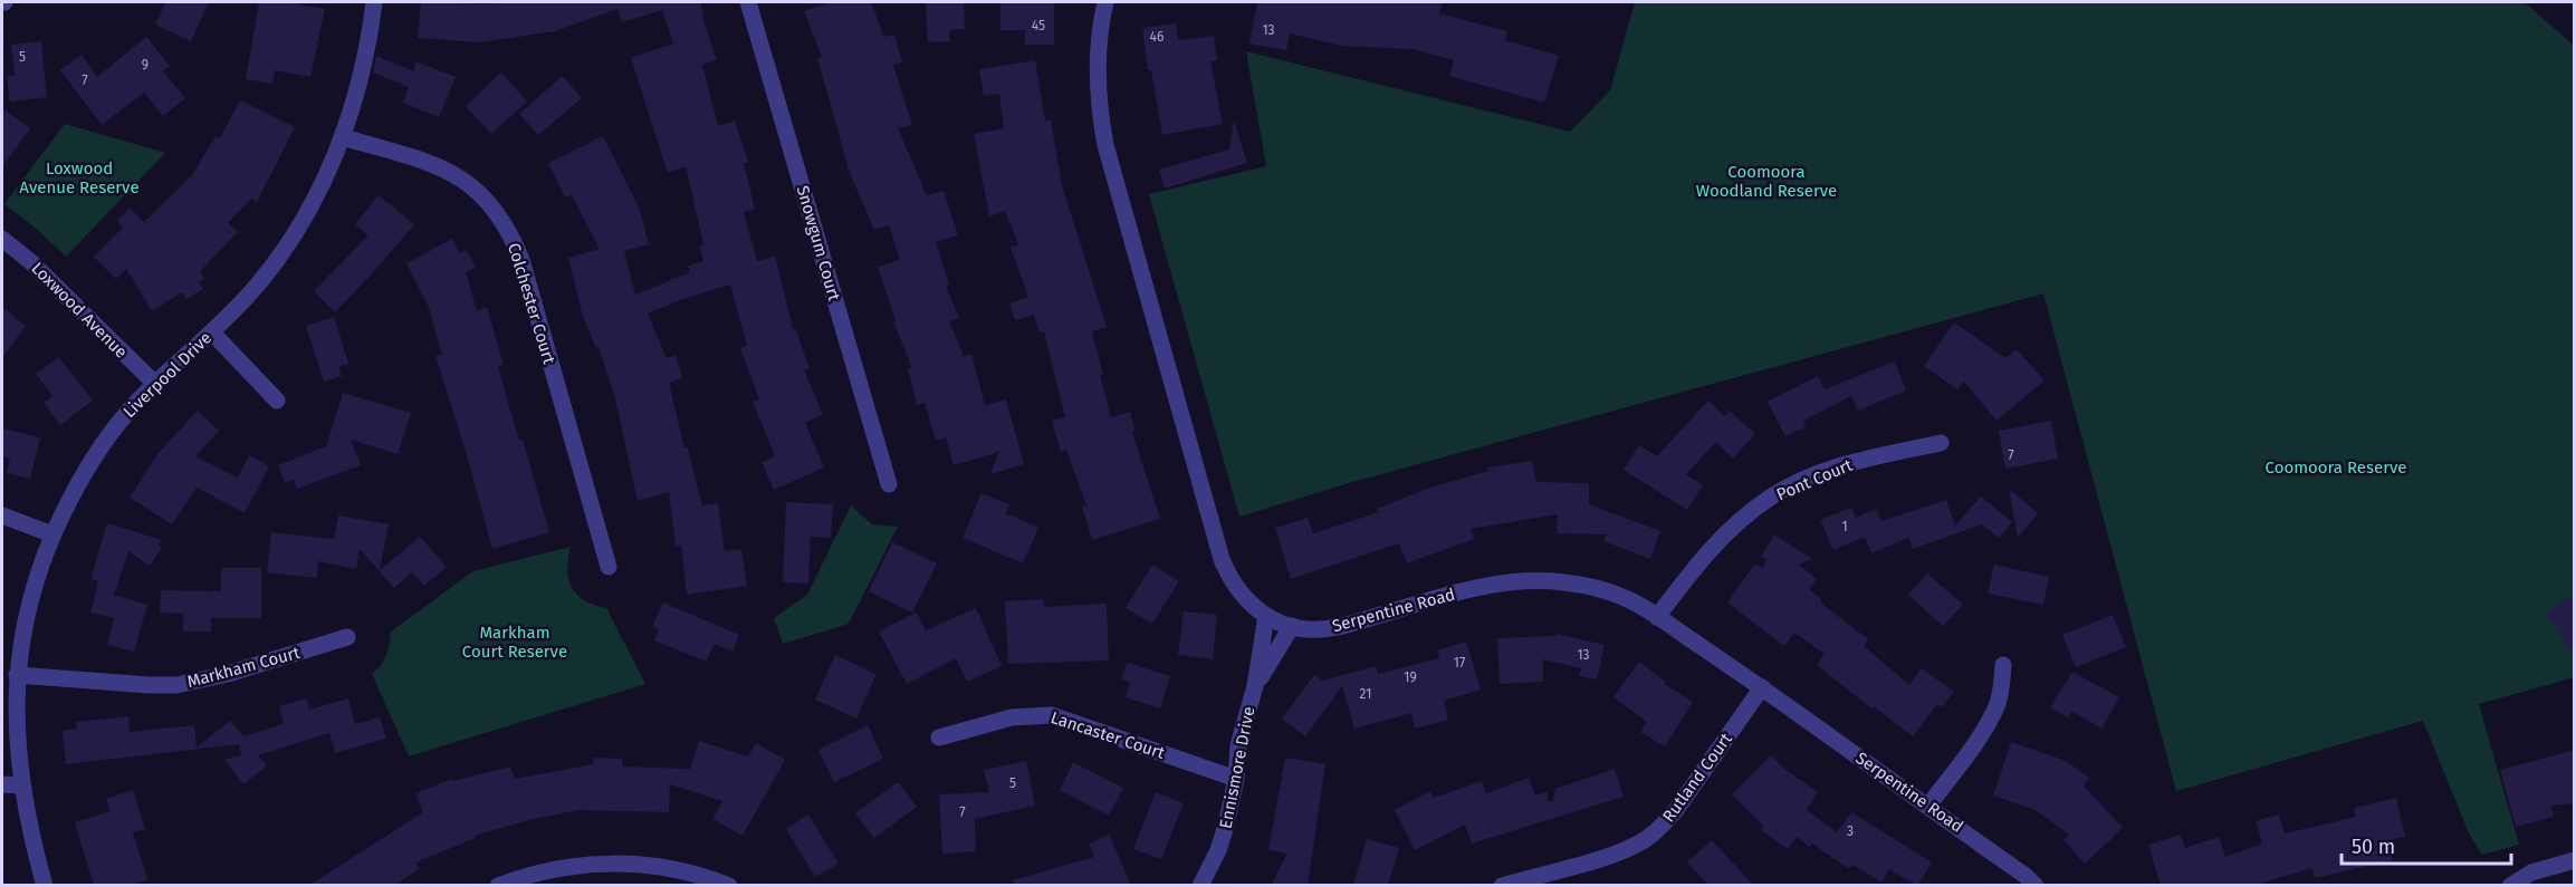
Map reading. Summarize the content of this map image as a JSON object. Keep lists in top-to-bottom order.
{
  "streets": {
    "street": [
      "Snowgum Court",
      "Colchester Court",
      "Loxwood Avenue",
      "Liverpool Drive",
      "Pont Court",
      "Serpentine Road",
      "Markham Court",
      "Lancaster Court",
      "Ennismore Drive",
      "Rutland Court"
    ]
  },
  "crossings": [
    ["Colchester Court", "Liverpool Drive"],
    ["Loxwood Avenue", "Liverpool Drive"],
    ["Liverpool Drive", "Markham Court"],
    ["Pont Court", "Serpentine Road"],
    ["Serpentine Road", "Ennismore Drive"],
    ["Serpentine Road", "Rutland Court"],
    ["Lancaster Court", "Ennismore Drive"]
  ],
  "parks": [
    "Loxwood Avenue Reserve",
    "Coomoora Woodland Reserve",
    "Coomoora Reserve",
    "Markham Court Reserve"
  ],
  "house_numbers": [
    "45",
    "13",
    "46",
    "5",
    "9",
    "7",
    "7",
    "1",
    "13",
    "17",
    "19",
    "21",
    "5",
    "7",
    "3"
  ],
  "scale_bar": "50 m"
}
